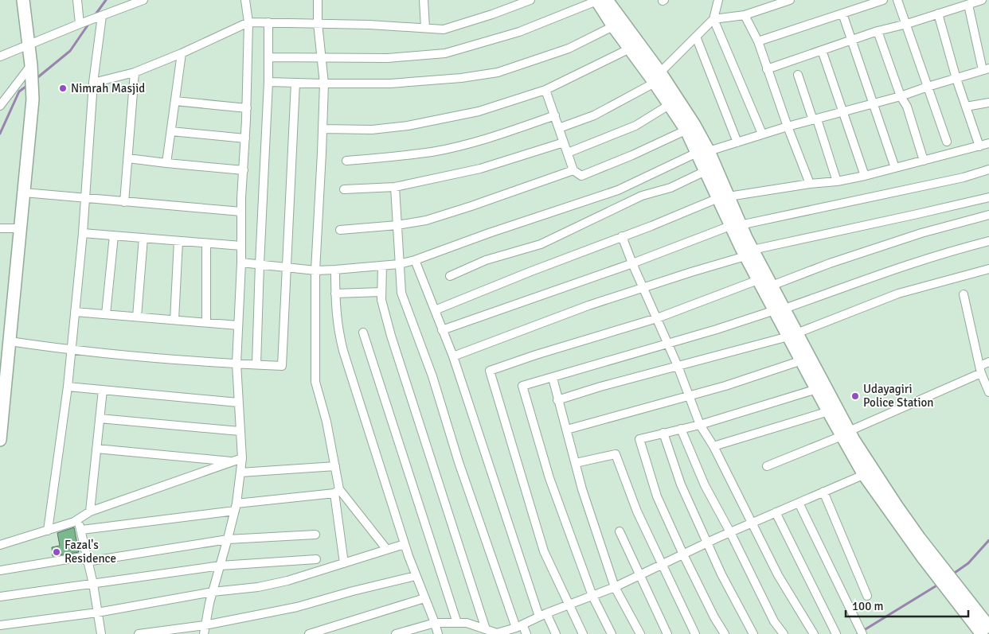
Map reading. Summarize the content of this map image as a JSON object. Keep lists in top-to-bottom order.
{
  "places": ["Nimrah Masjid", "Udayagiri Police Station", "Fazal's Residence"],
  "scale_bar": "100 m"
}
